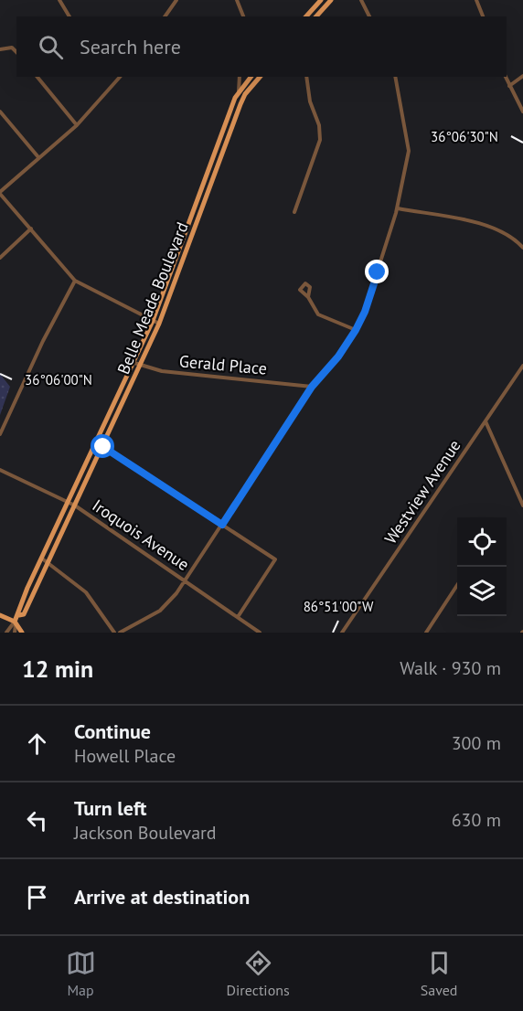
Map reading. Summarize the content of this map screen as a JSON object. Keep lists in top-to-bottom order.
{
  "streets": {
    "main road": ["Belle Meade Boulevard"],
    "street": ["Gerald Place", "Westview Avenue", "Iroquois Avenue"]
  },
  "crossings": [
    ["Belle Meade Boulevard", "Gerald Place"],
    ["Belle Meade Boulevard", "Iroquois Avenue"]
  ],
  "page": {
    "search": "Search here",
    "heading": ["12 min", "Walk · 930 m"],
    "list": [
      ["Continue", "Howell Place", "300 m"],
      ["Turn left", "Jackson Boulevard", "630 m"],
      "Arrive at destination"
    ],
    "nav": ["Map", "Directions", "Saved"]
  },
  "coordinates": ["36°06'30\"N", "36°06'00\"N", "86°51'00\"W"]
}
